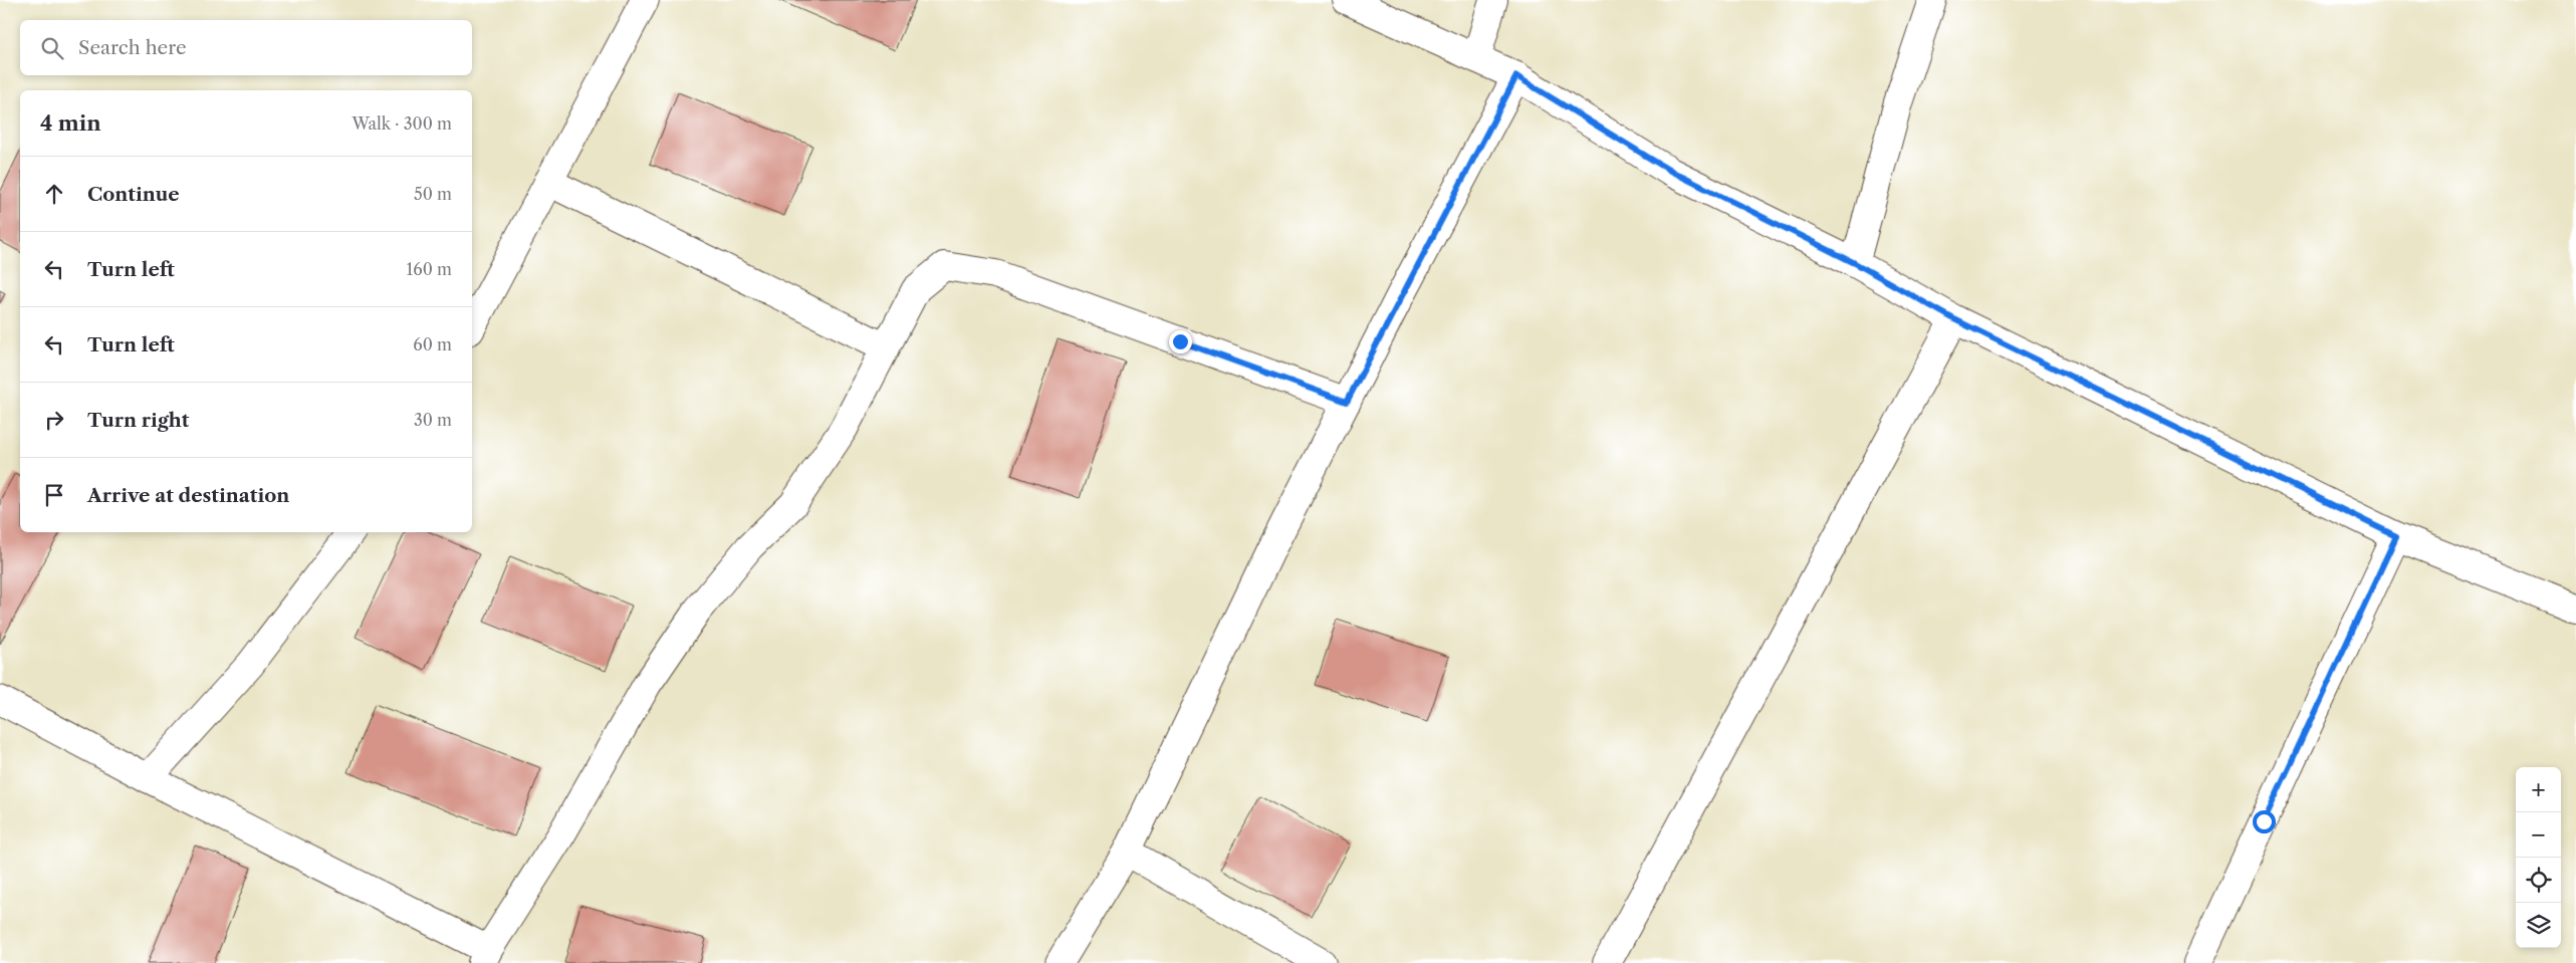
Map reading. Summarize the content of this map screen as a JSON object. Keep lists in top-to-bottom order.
{
  "page": {
    "search": "Search here",
    "heading": ["4 min", "Walk · 300 m"],
    "list": [
      ["Continue", "50 m"],
      ["Turn left", "160 m"],
      ["Turn left", "60 m"],
      ["Turn right", "30 m"],
      "Arrive at destination"
    ],
    "map_buttons": ["+", "−"]
  }
}
